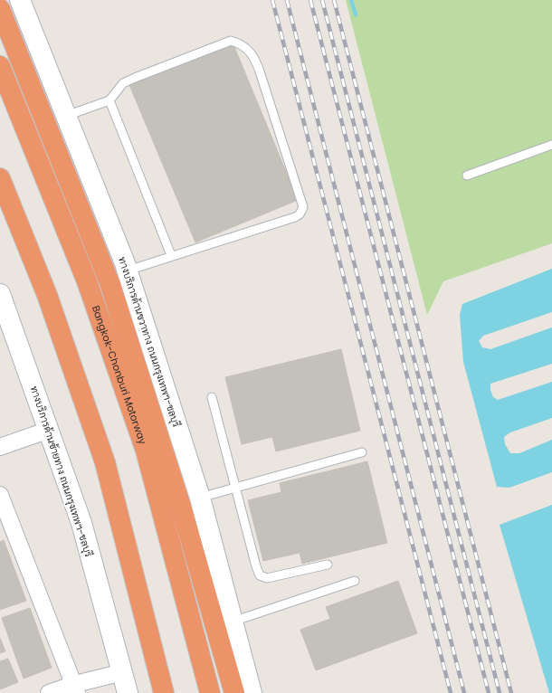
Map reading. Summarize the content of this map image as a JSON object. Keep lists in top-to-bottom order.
{
  "streets": {
    "highway": ["Bangkok-Chonburi Motorway"],
    "main road": ["ทางบริการด้านขวาทาง ถนนกรุงเทพฯ-ชลบุรี", "ทางบริการด้านซ้ายทาง ถนนกรุงเทพฯ-ชลบุรี"]
  }
}
